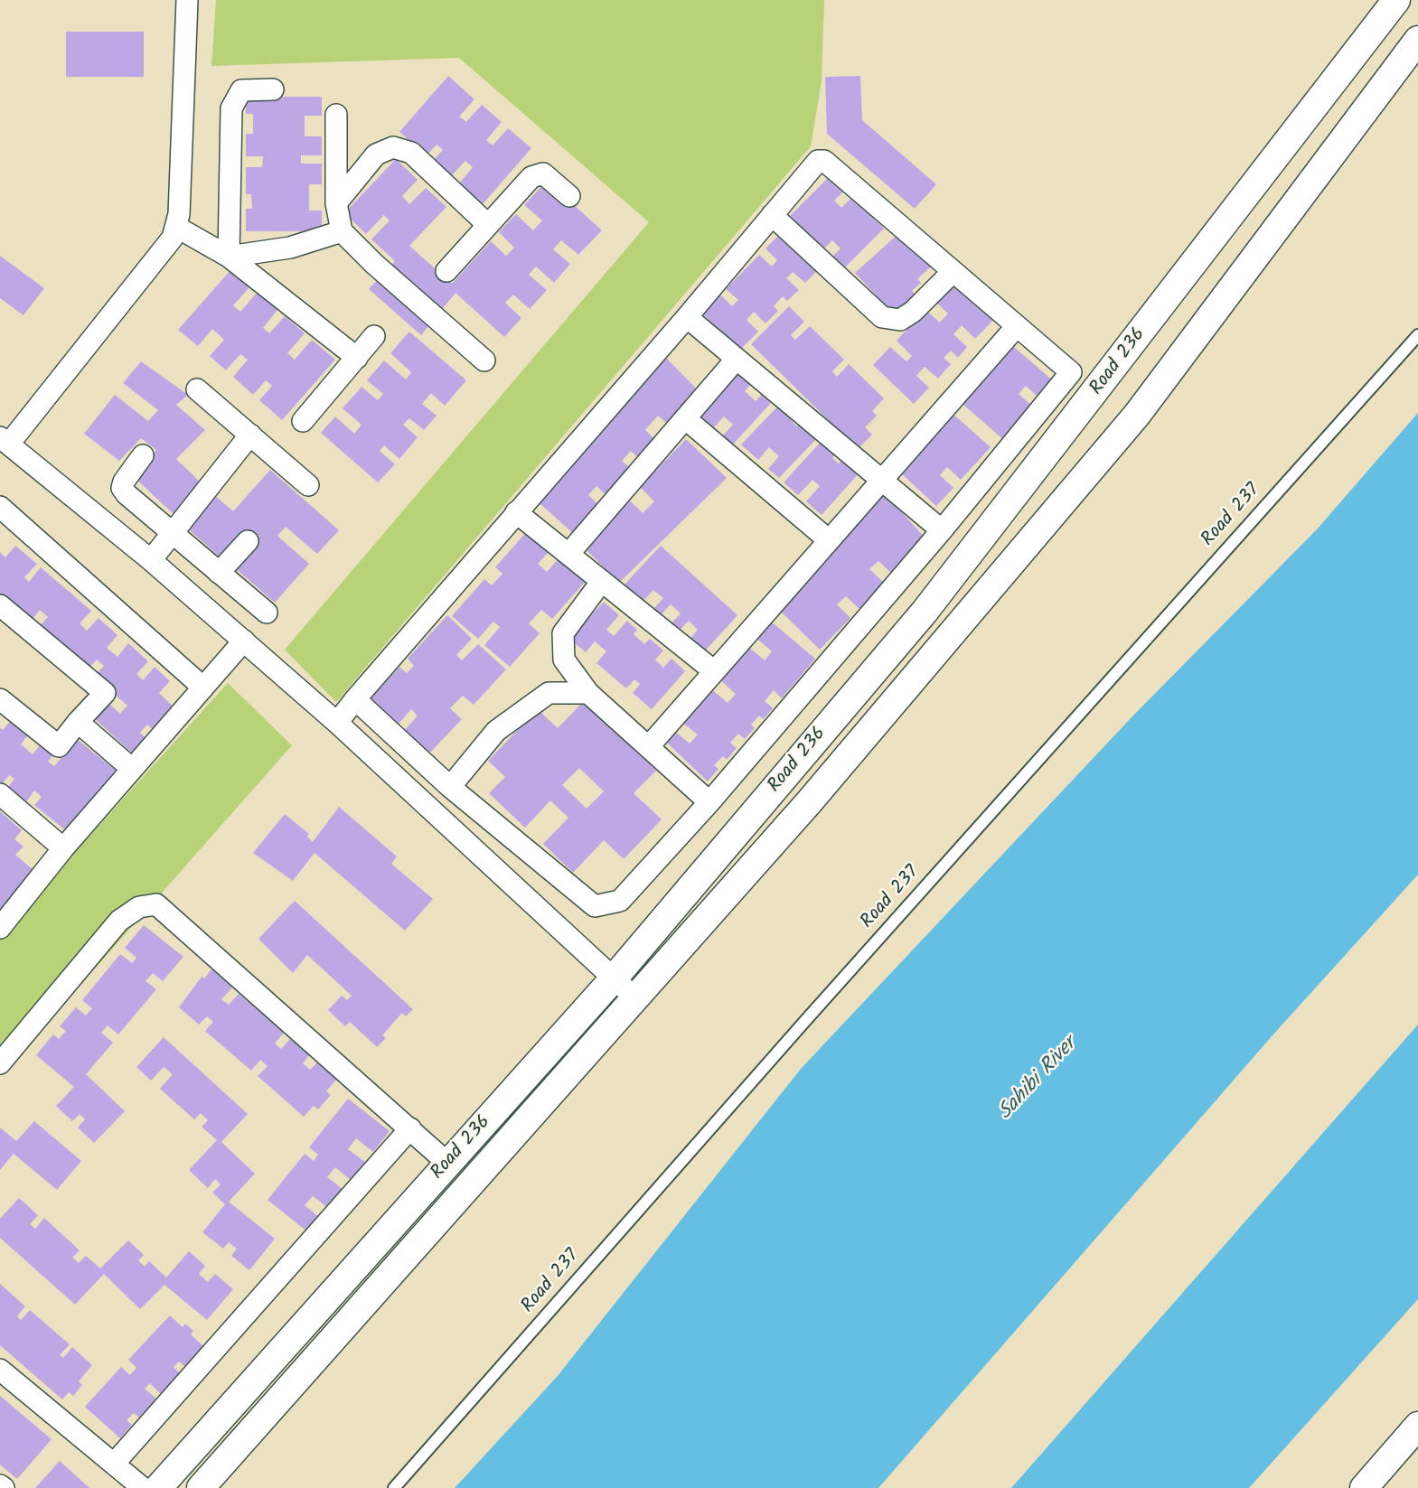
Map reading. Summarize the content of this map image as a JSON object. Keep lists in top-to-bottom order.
{
  "streets": {
    "street": ["Road 236"],
    "lane": ["Road 237"]
  },
  "water": ["Sahibi River"]
}
